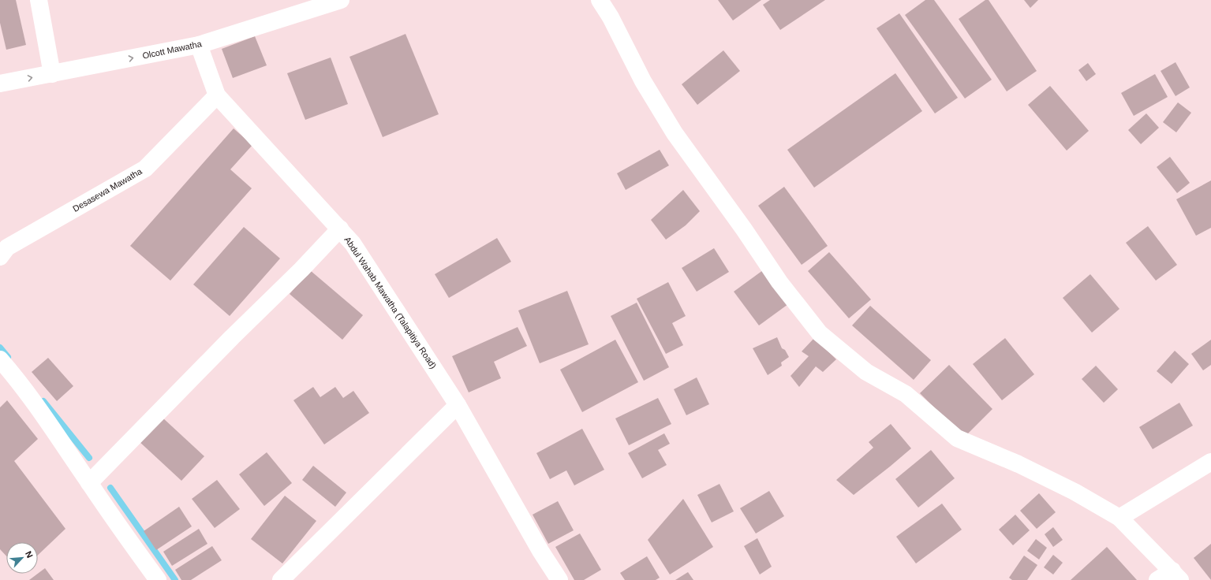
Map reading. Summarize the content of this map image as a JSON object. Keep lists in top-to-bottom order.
{
  "streets": {
    "street": ["Olcott Mawatha", "Desasewa Mawatha", "Abdul Wahab Mawatha (Talapitiya Road)"]
  },
  "crossings": [
    ["Olcott Mawatha", "Abdul Wahab Mawatha (Talapitiya Road)"],
    ["Desasewa Mawatha", "Abdul Wahab Mawatha (Talapitiya Road)"]
  ],
  "one_way": ["Olcott Mawatha"],
  "north": "top right"
}
